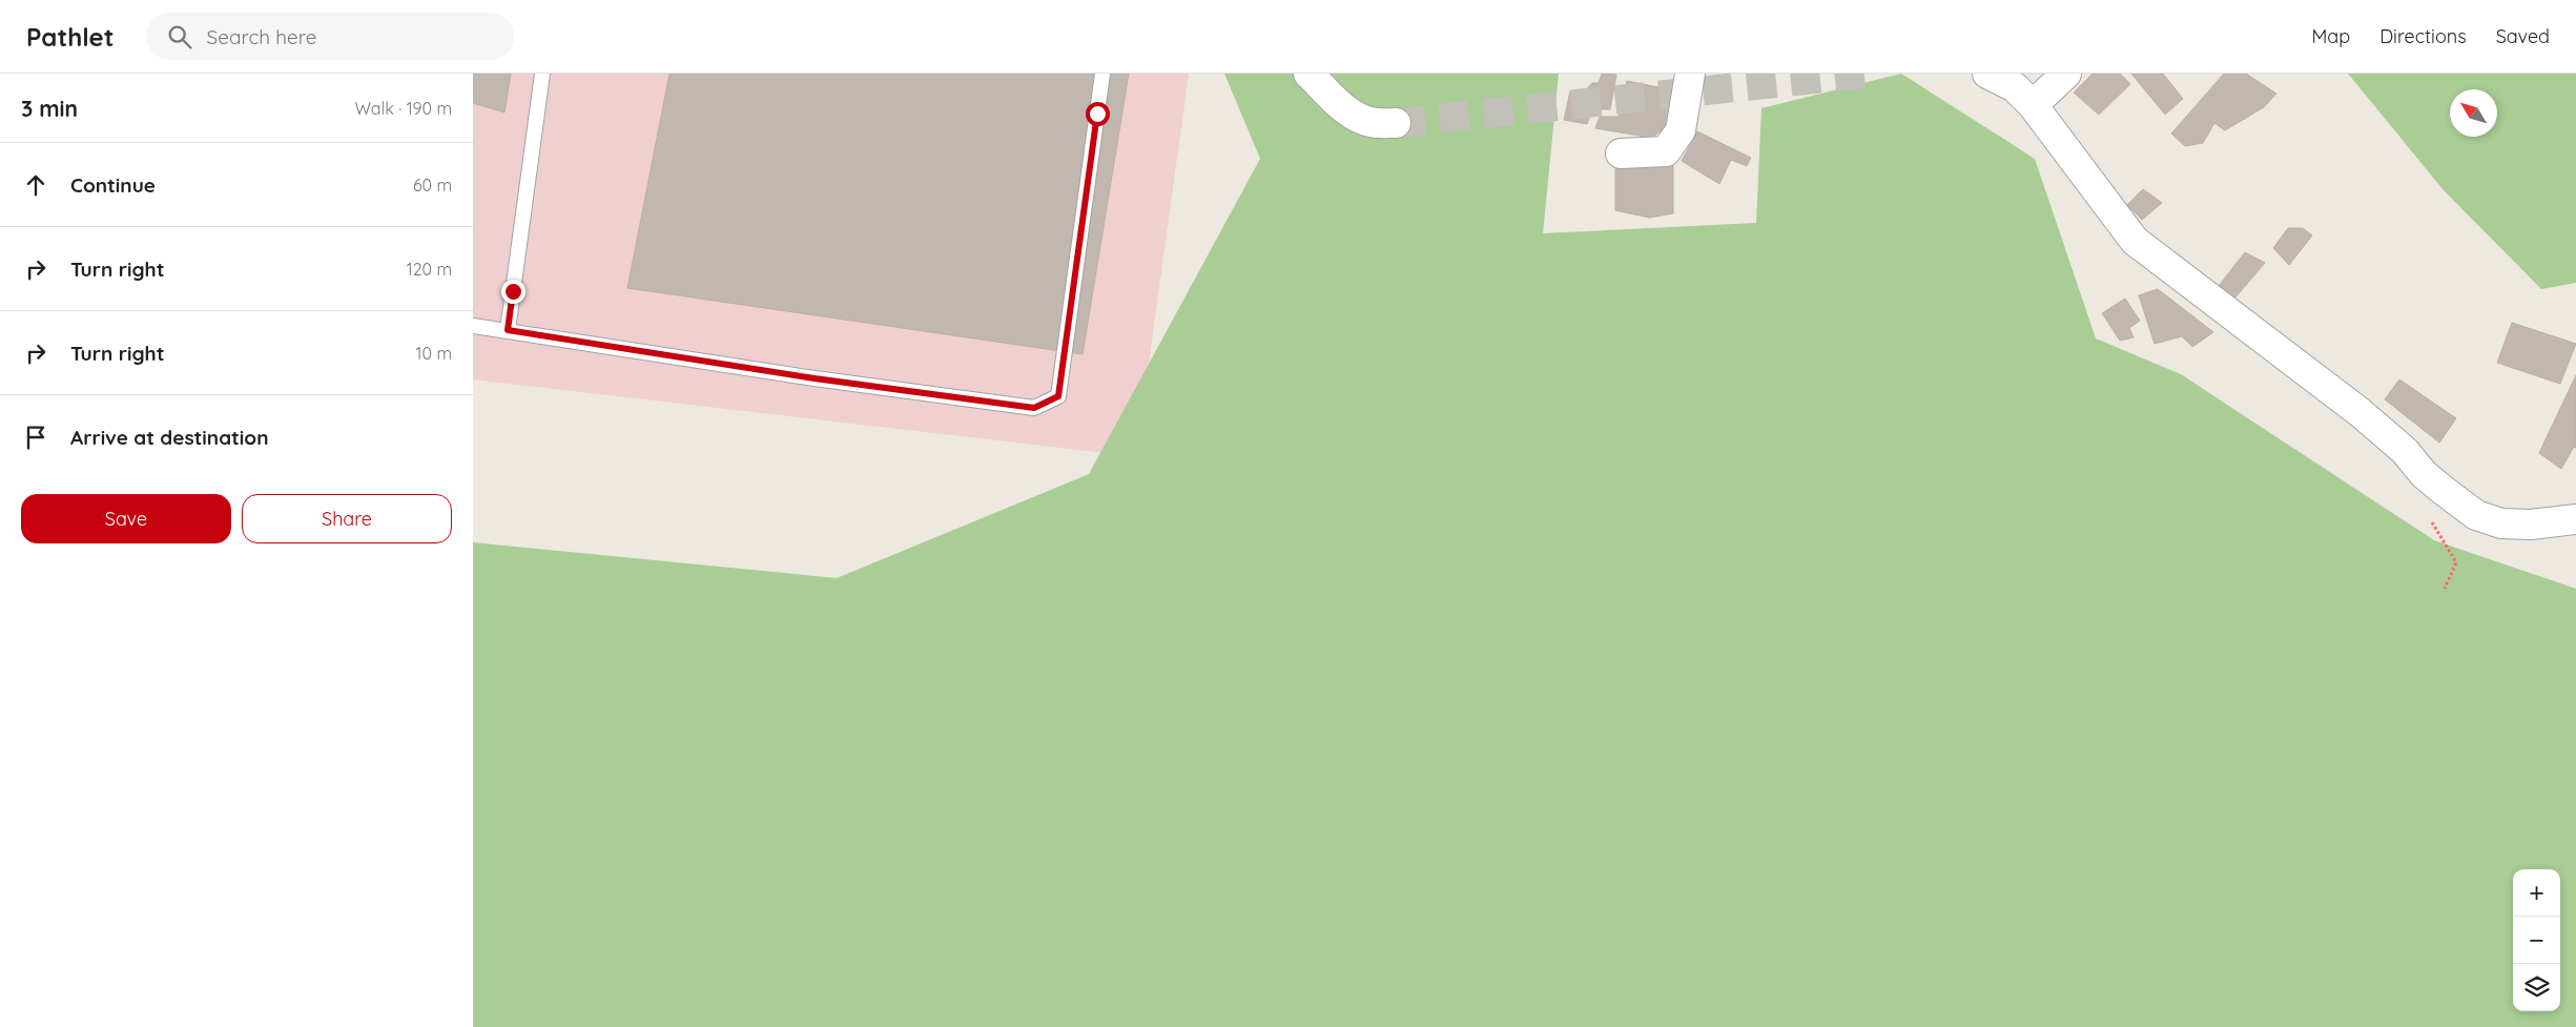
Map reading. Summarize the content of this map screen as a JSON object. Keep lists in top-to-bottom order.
{
  "north": "top left",
  "page": {
    "header": "Pathlet",
    "search": "Search here",
    "nav": ["Map", "Directions", "Saved"],
    "heading": ["3 min", "Walk · 190 m"],
    "list": [
      ["Continue", "60 m"],
      ["Turn right", "120 m"],
      ["Turn right", "10 m"],
      "Arrive at destination"
    ],
    "buttons": ["Save", "Share"],
    "map_buttons": ["+", "−"]
  }
}
